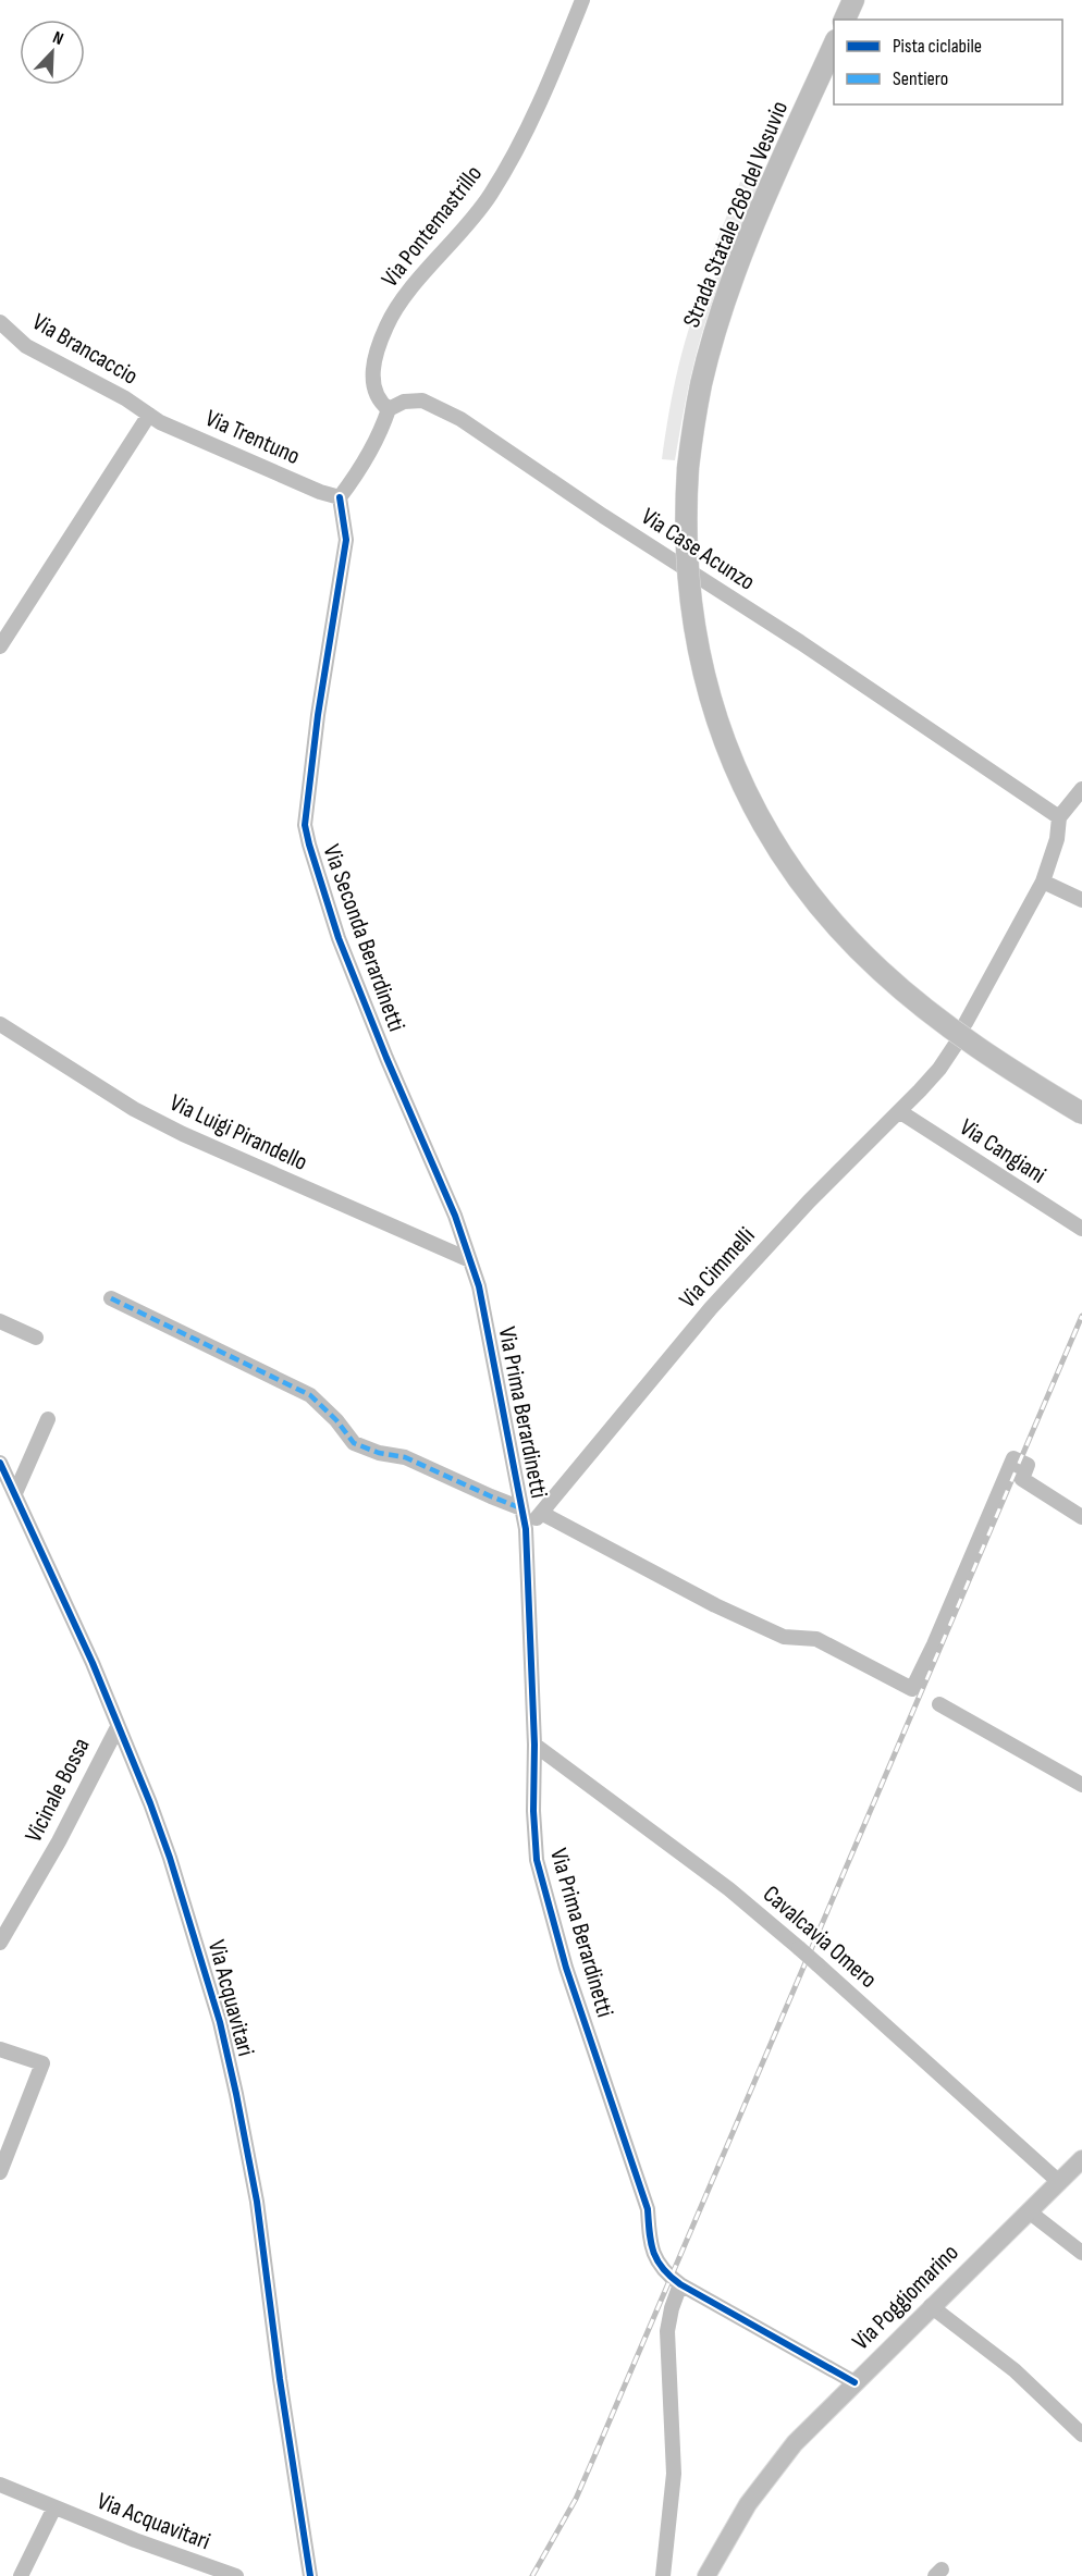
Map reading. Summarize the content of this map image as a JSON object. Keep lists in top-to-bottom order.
{
  "streets": {
    "highway": ["Strada Statale 268 del Vesuvio"],
    "main road": ["Via Poggiomarino"],
    "street": [
      "Via Pontemastrillo",
      "Via Brancaccio",
      "Via Trentuno",
      "Via Case Acunzo",
      "Via Seconda Berardinetti",
      "Via Luigi Pirandello",
      "Via Cangiani",
      "Via Cimmelli",
      "Via Prima Berardinetti",
      "Vicinale Bossa",
      "Cavalcavia Omero",
      "Via Acquavitari"
    ]
  },
  "crossings": [
    ["Via Pontemastrillo", "Via Case Acunzo"],
    ["Via Brancaccio", "Via Trentuno"],
    ["Via Trentuno", "Via Seconda Berardinetti"],
    ["Via Seconda Berardinetti", "Via Luigi Pirandello"],
    ["Via Seconda Berardinetti", "Via Prima Berardinetti"],
    ["Via Luigi Pirandello", "Via Prima Berardinetti"],
    ["Via Cangiani", "Via Cimmelli"],
    ["Via Cimmelli", "Via Prima Berardinetti"],
    ["Via Prima Berardinetti", "Cavalcavia Omero"],
    ["Via Prima Berardinetti", "Via Poggiomarino"],
    ["Vicinale Bossa", "Via Acquavitari"],
    ["Cavalcavia Omero", "Via Poggiomarino"]
  ],
  "legend": ["Pista ciclabile", "Sentiero"],
  "north": "top right"
}
